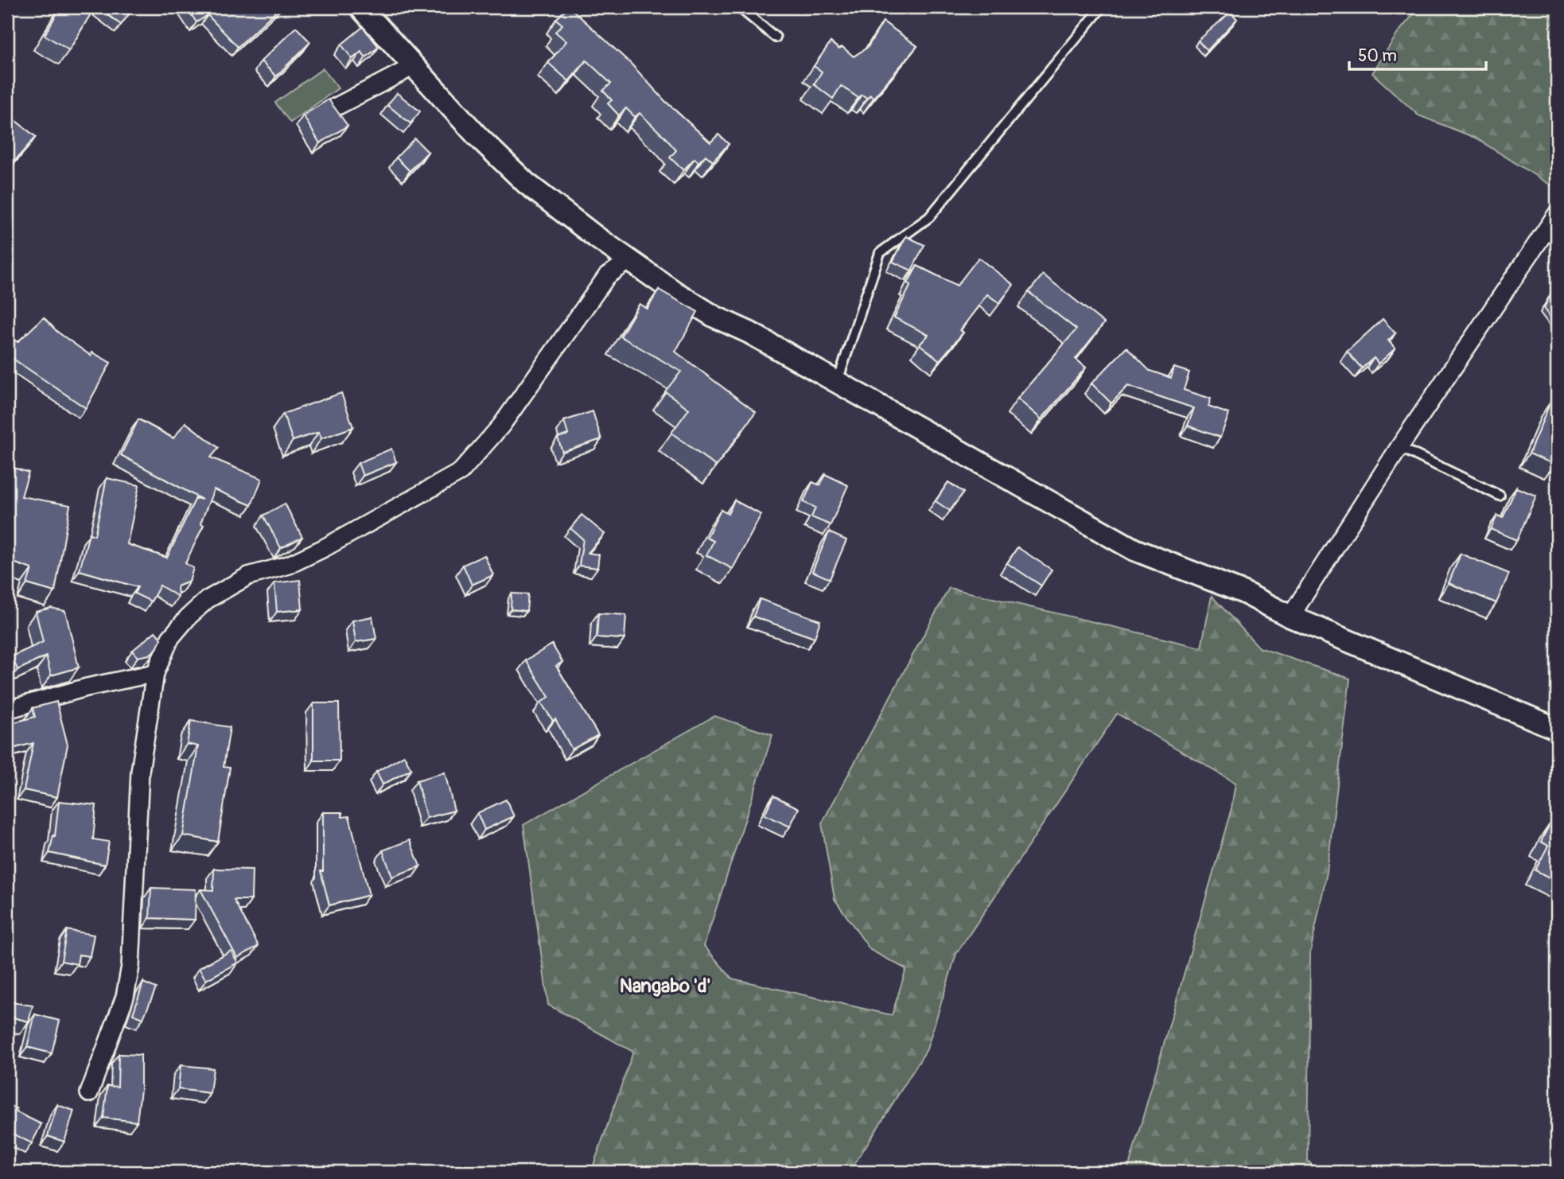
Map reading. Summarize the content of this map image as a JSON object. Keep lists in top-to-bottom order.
{
  "districts": ["Nangabo 'd'"],
  "scale_bar": "50 m"
}
